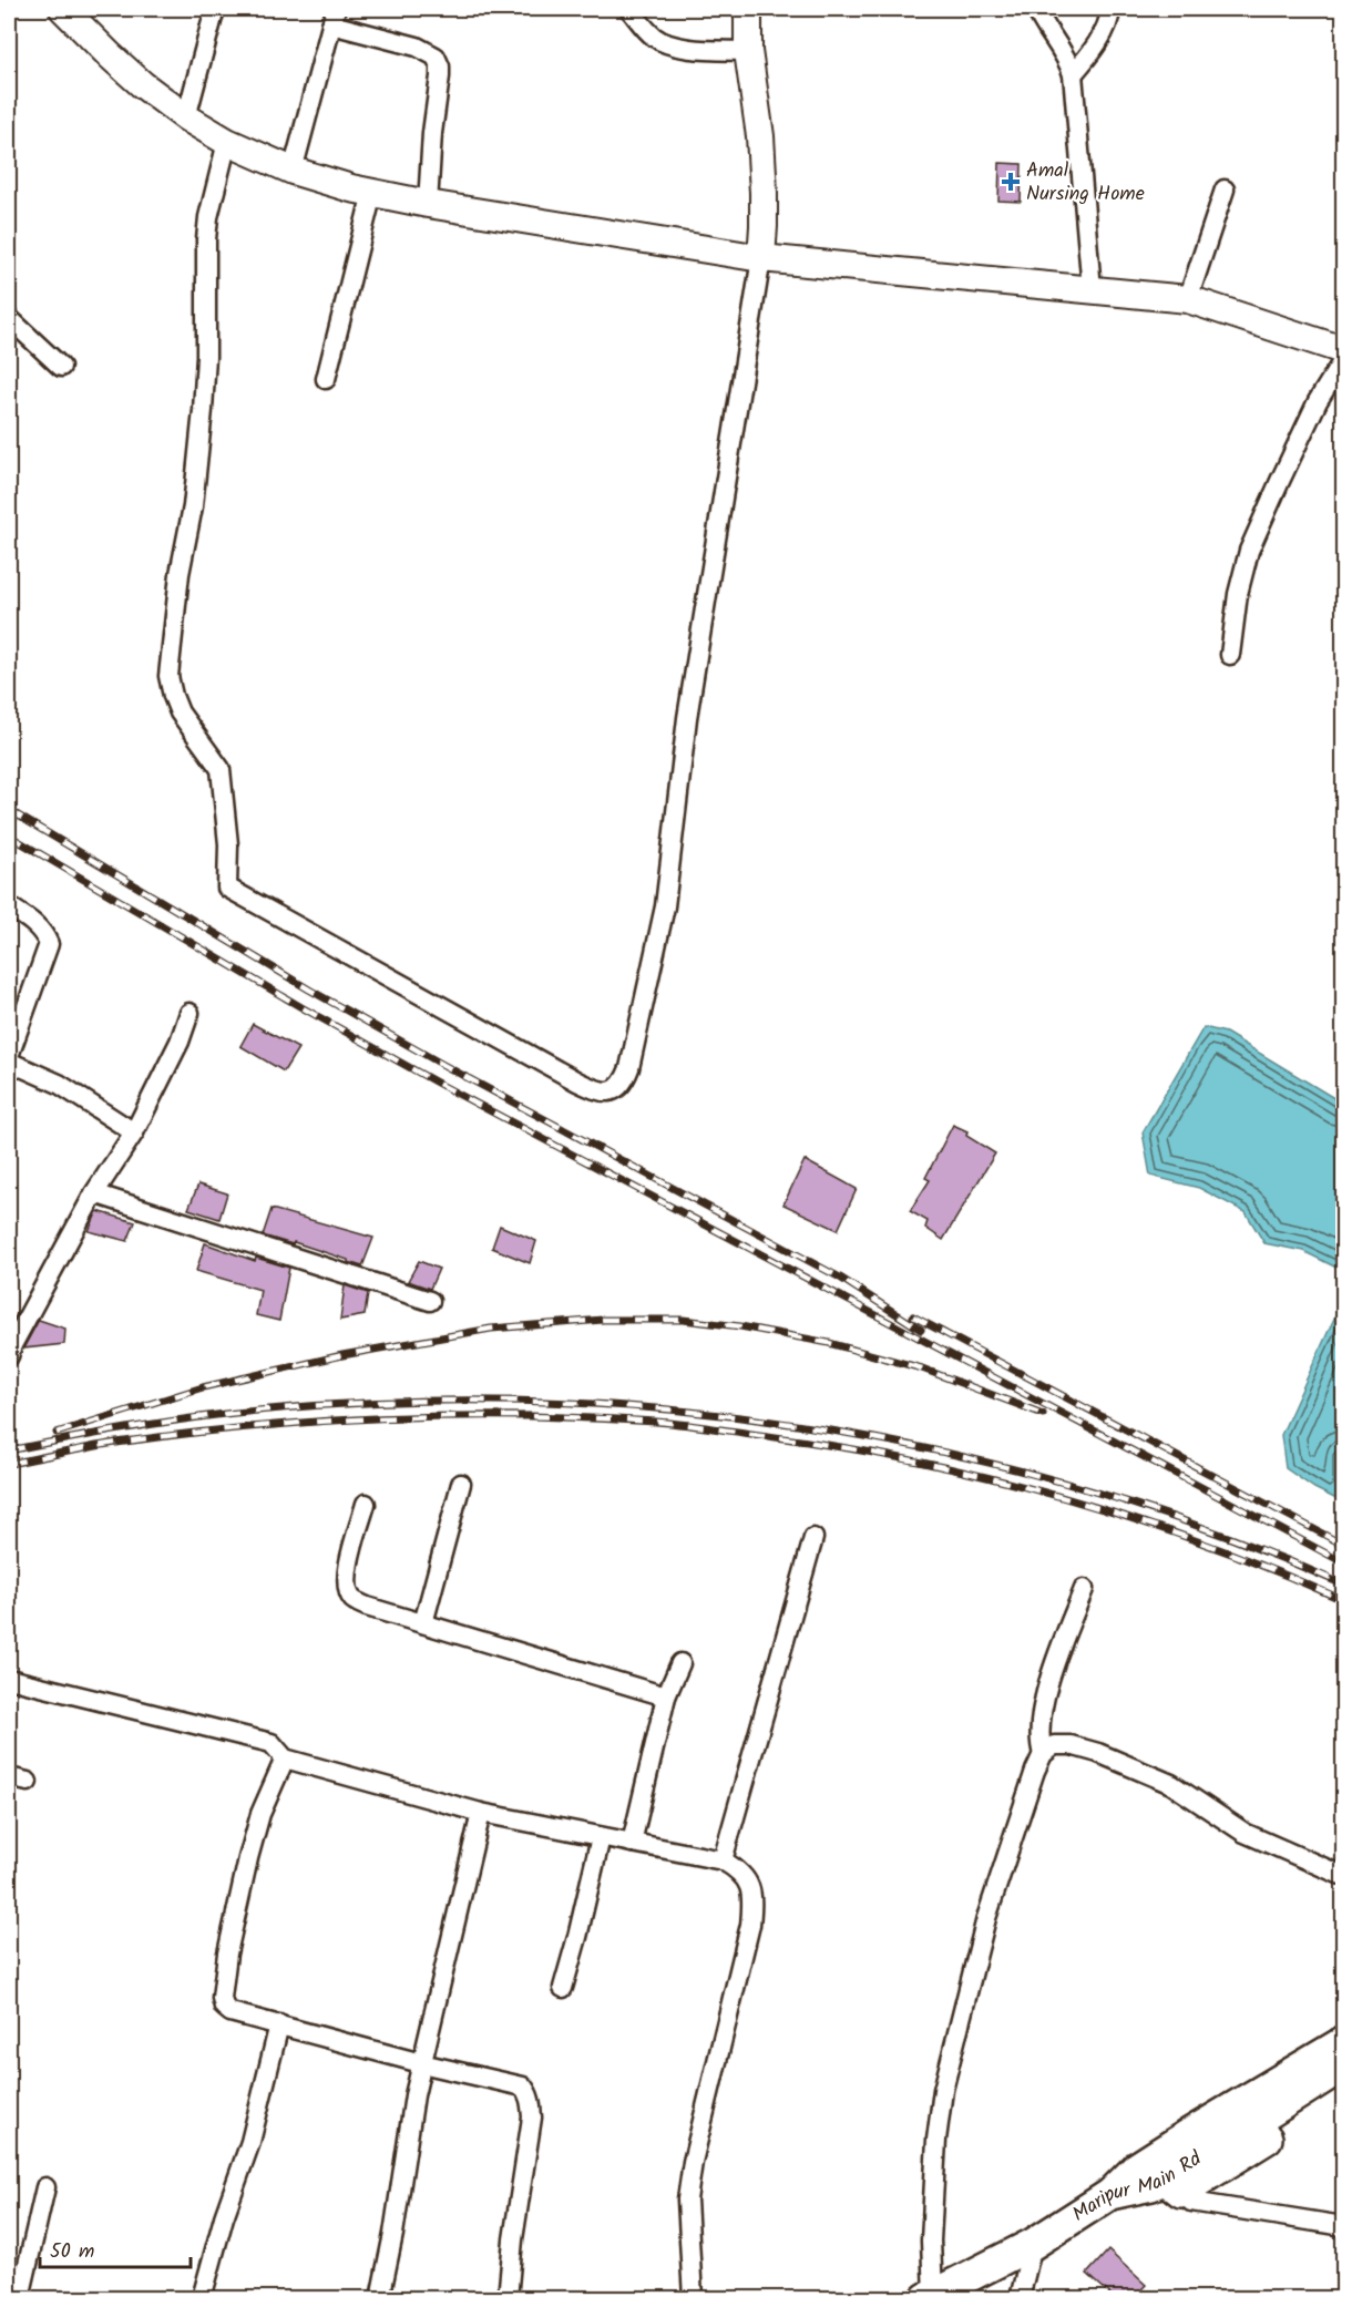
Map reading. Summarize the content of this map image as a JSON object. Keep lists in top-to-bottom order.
{
  "streets": {
    "main road": ["Maripur Main Rd"]
  },
  "places": {
    "health": ["Amal Nursing Home"]
  },
  "scale_bar": "50 m"
}
